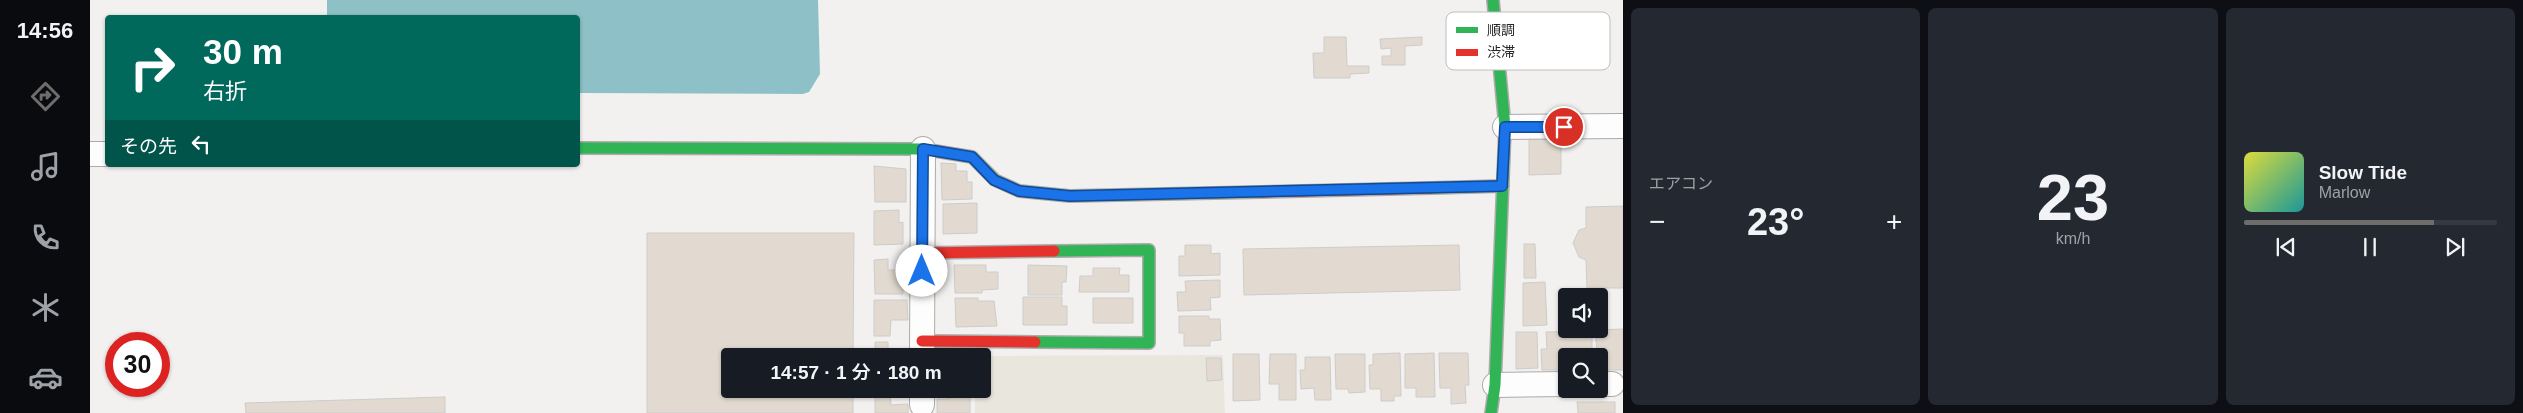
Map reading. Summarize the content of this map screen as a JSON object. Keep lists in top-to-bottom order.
{
  "legend": ["順調", "渋滞"],
  "page": {
    "tabs": "14:56",
    "tile": [
      "エアコン",
      ["23", "km/h"]
    ],
    "turn": ["30 m", "右折"],
    "then": "その先",
    "song": ["Slow Tide", "Marlow"],
    "heat": ["−", "23°", "+"],
    "limit": "30",
    "trip": "14:57 · 1 分 · 180 m"
  }
}
